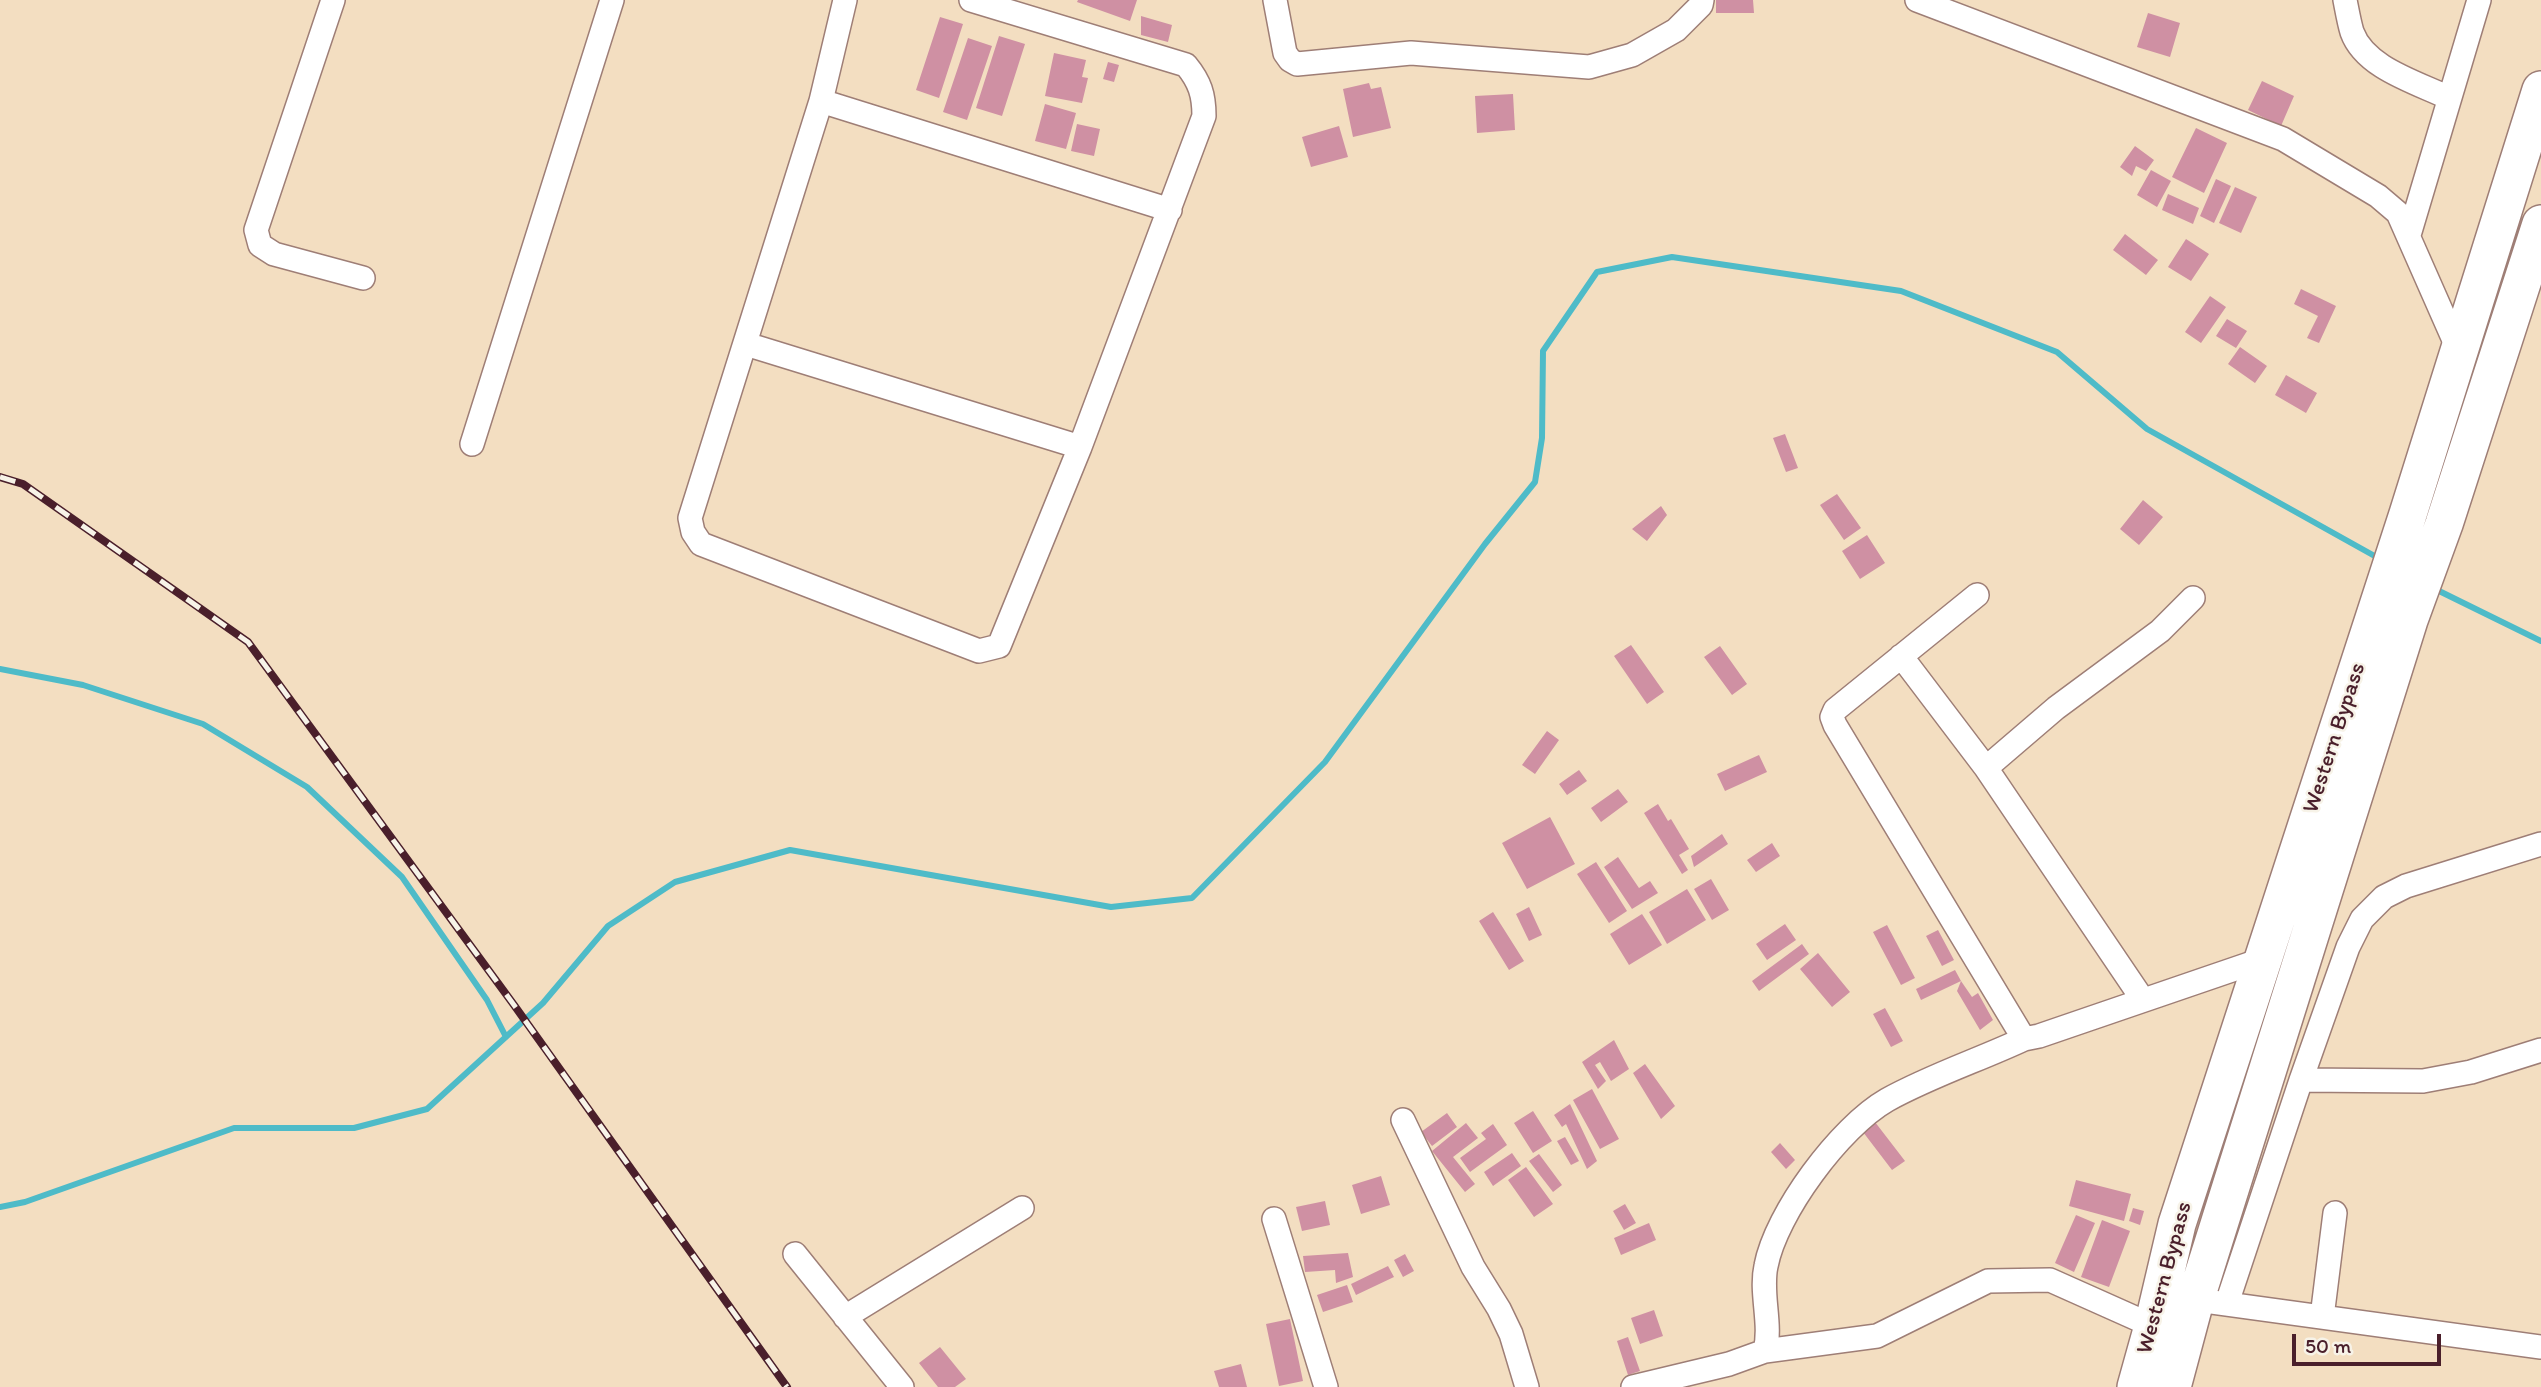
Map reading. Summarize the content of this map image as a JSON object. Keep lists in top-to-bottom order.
{
  "streets": {
    "main road": ["Western Bypass"]
  },
  "scale_bar": "50 m"
}
